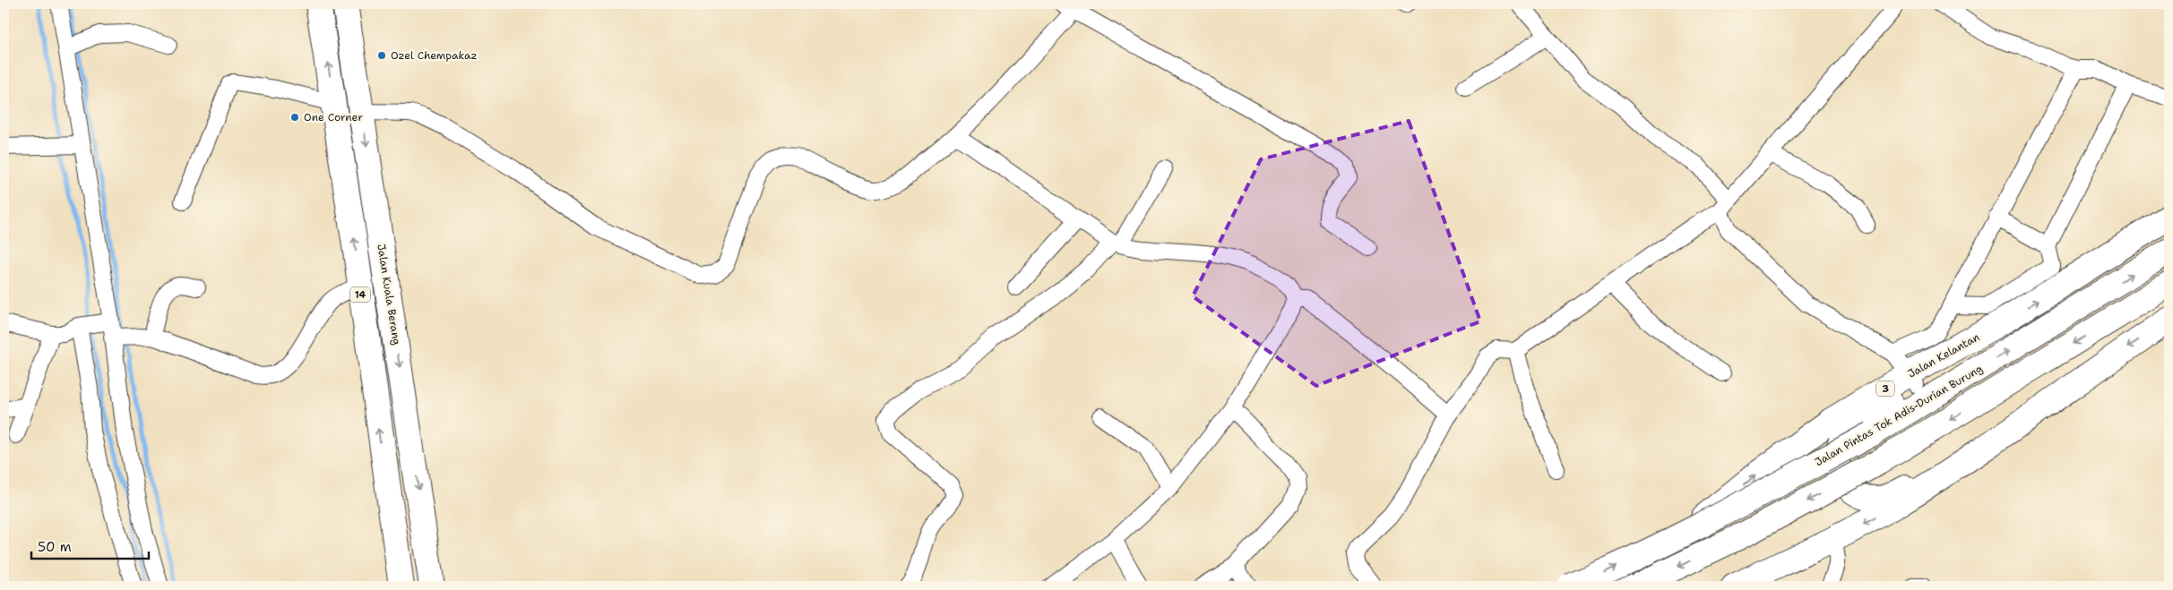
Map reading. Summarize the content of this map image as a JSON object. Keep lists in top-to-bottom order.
{
  "streets": {
    "main road": [
      "14",
      "Jalan Kuala Berang",
      "Jalan Kelantan",
      "3",
      "Jalan Pintas Tok Adis-Durian Burung"
    ]
  },
  "places": ["Ozel Chempakaz", "One Corner"],
  "scale_bar": "50 m"
}
